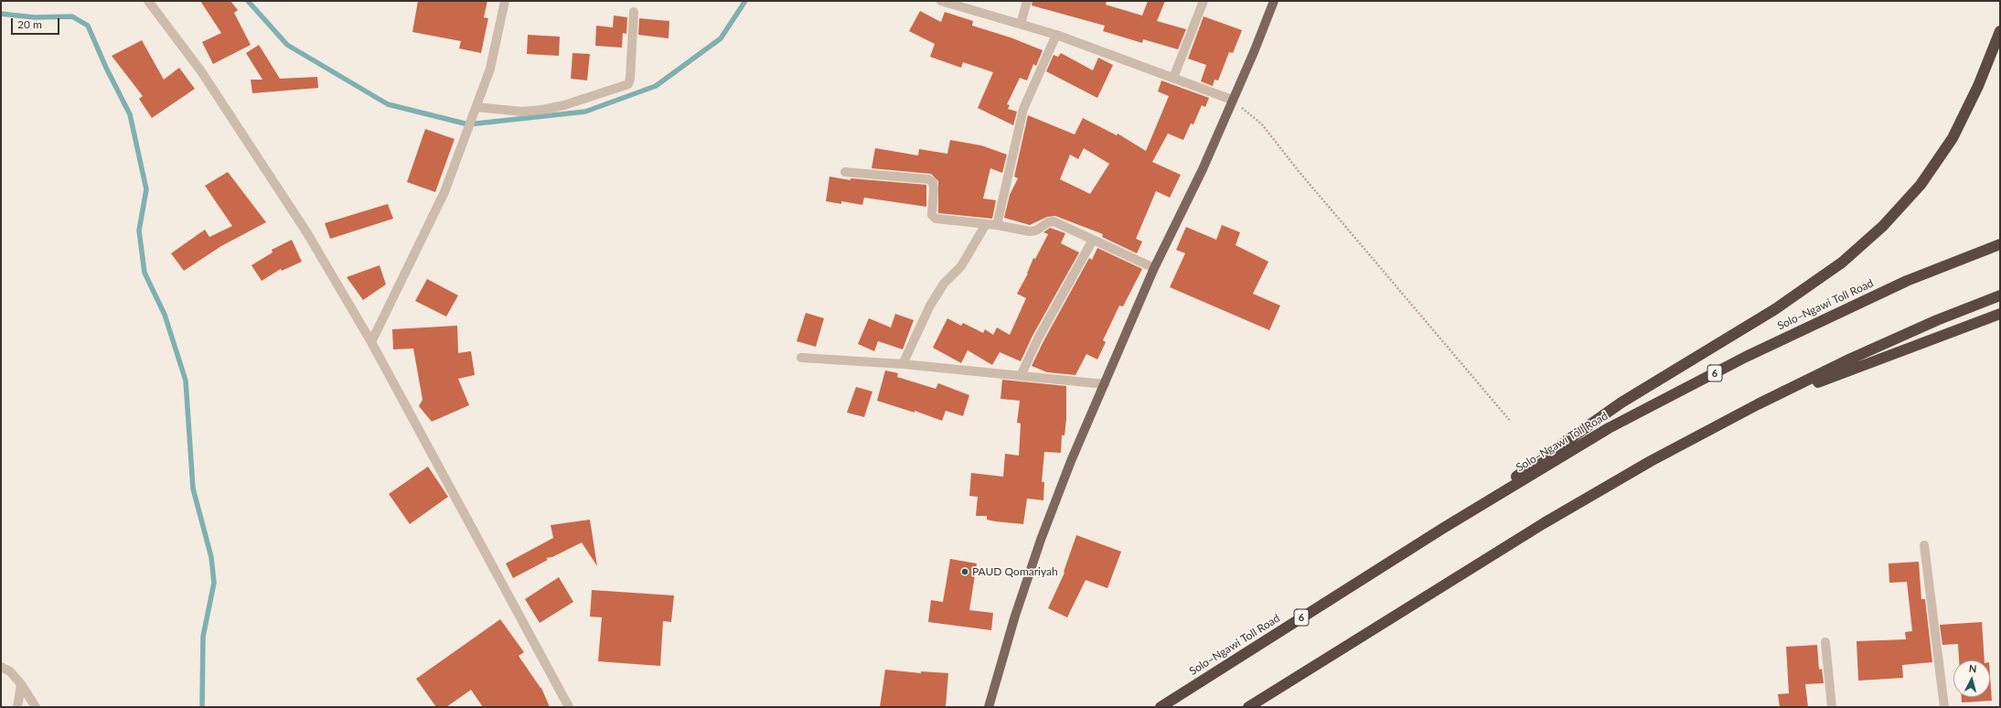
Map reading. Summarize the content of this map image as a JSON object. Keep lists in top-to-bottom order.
{
  "streets": {
    "highway": ["Solo–Ngawi Toll Road", "6"]
  },
  "places": ["PAUD Qomariyah"],
  "scale_bar": "20 m",
  "north": "top"
}
